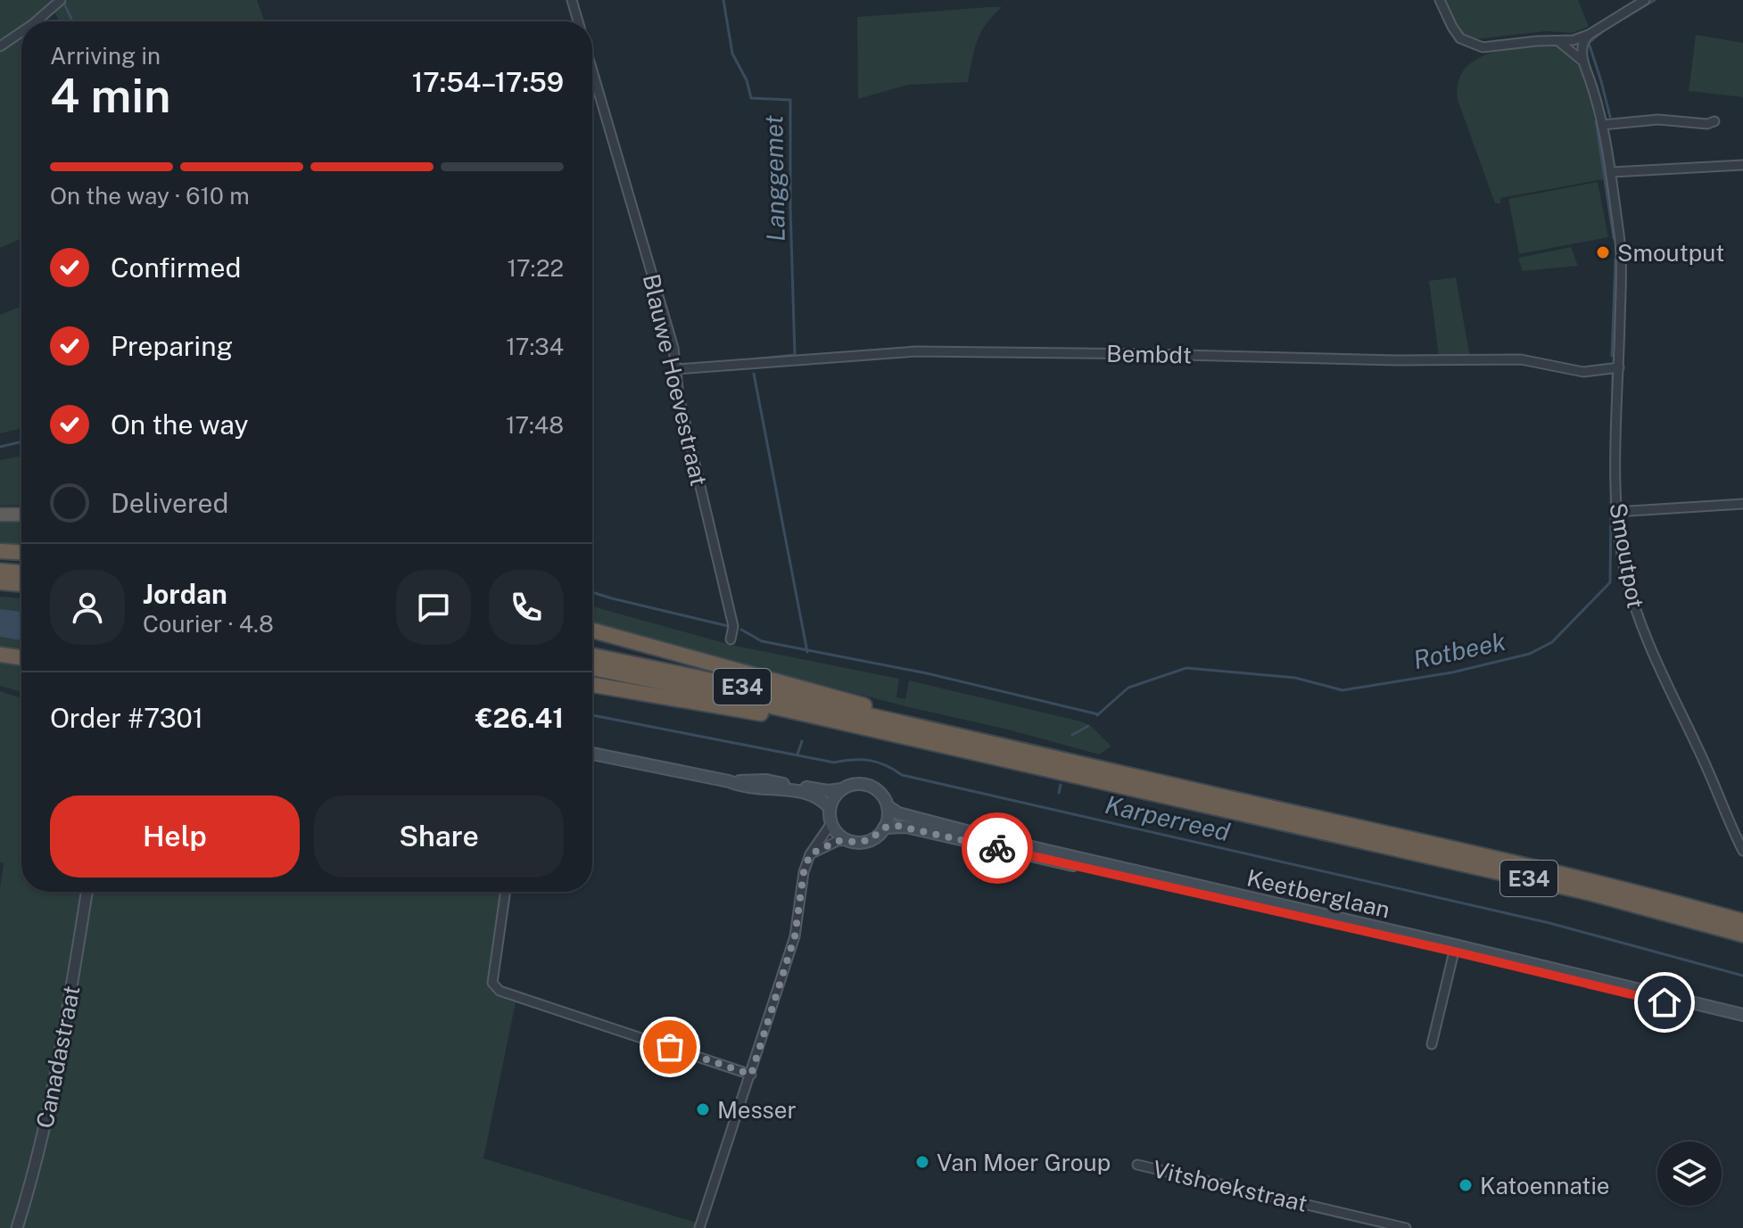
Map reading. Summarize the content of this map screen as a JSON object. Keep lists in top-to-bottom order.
{
  "streets": {
    "highway": ["E34"],
    "main road": ["Keetberglaan"],
    "street": [
      "Bembdt",
      "Blauwe Hoevestraat",
      "Smoutpot",
      "Canadastraat",
      "Vitshoekstraat"
    ]
  },
  "crossings": [
    ["Bembdt", "Blauwe Hoevestraat"],
    ["Bembdt", "Smoutpot"]
  ],
  "water": ["Langgemet", "Rotbeek", "Karperreed"],
  "places": [
    "Smoutput",
    "Messer",
    "Van Moer Group",
    "Katoennatie"
  ],
  "page": {
    "heading": ["4 min", "Arriving in", "17:54–17:59"],
    "panel": [
      "Jordan",
      "Courier · 4.8",
      "Order #7301",
      "€26.41"
    ],
    "bar": "On the way · 610 m",
    "list": [
      ["Confirmed", "17:22"],
      ["Preparing", "17:34"],
      ["On the way", "17:48"],
      "Delivered"
    ],
    "buttons": ["Help", "Share"]
  }
}
